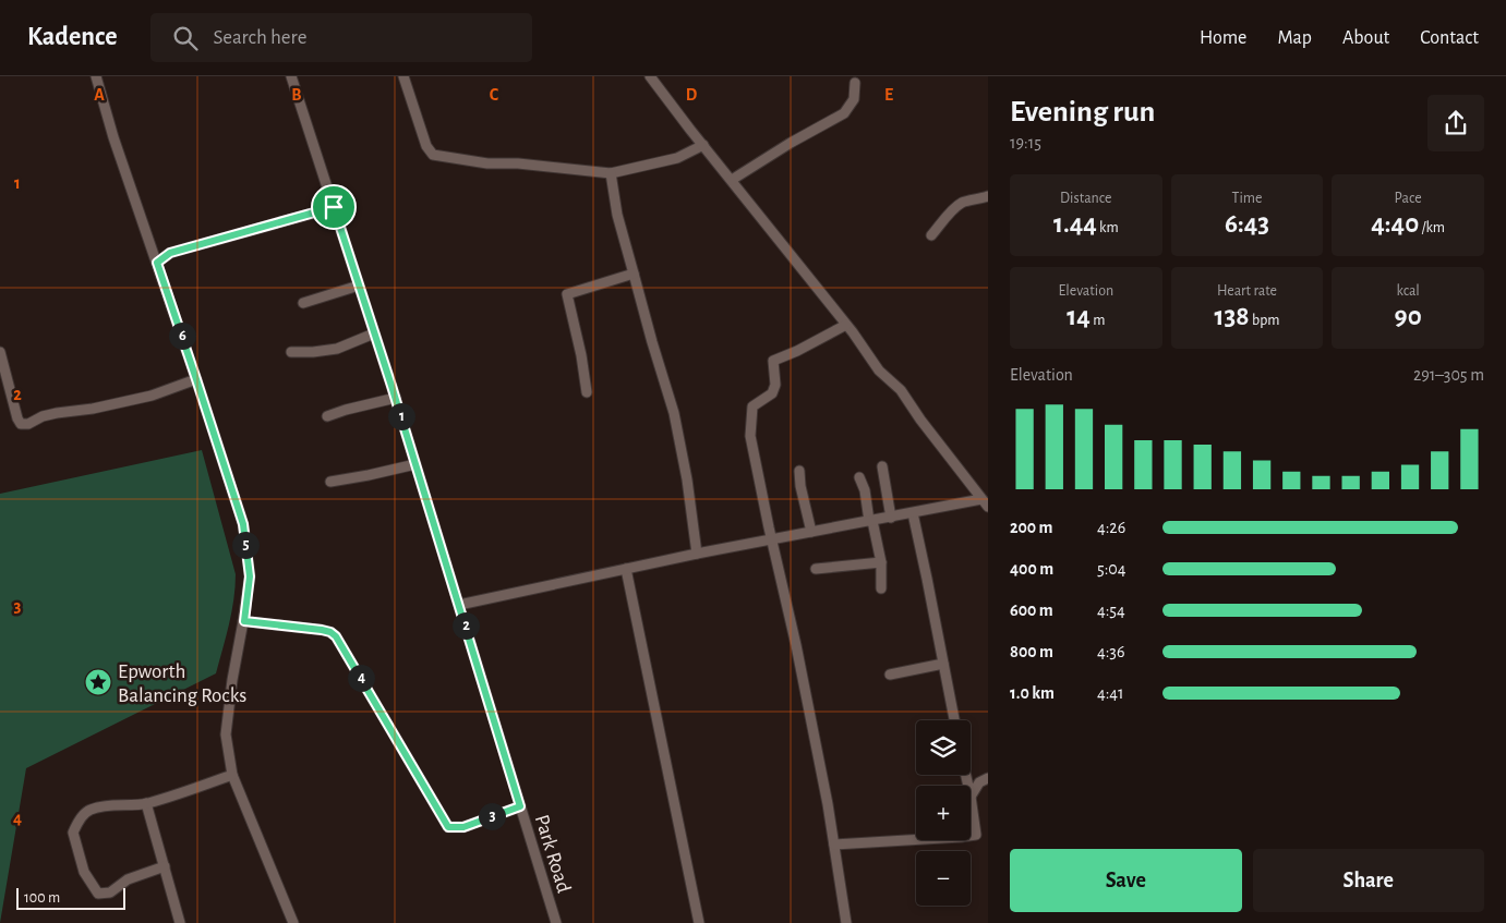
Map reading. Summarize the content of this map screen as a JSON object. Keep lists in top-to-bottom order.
{
  "streets": {
    "street": ["Park Road"]
  },
  "places": {
    "place": ["Epworth Balancing Rocks"]
  },
  "scale_bar": "100 m",
  "page": {
    "header": "Kadence",
    "search": "Search here",
    "nav": [
      "Home",
      "Map",
      "About",
      "Contact"
    ],
    "heading": ["Evening run", "19:15"],
    "stats": [
      ["Distance", "1.44 km"],
      ["Time", "6:43"],
      ["Pace", "4:40 /km"],
      ["Elevation", "14 m"],
      ["Heart rate", "138 bpm"],
      ["kcal", "90"]
    ],
    "pins": [
      "6",
      "1",
      "5",
      "2",
      "4",
      "3"
    ],
    "chart": ["Elevation", "291–305 m"],
    "list": [
      {
        "name": "200 m",
        "note": "4:26"
      },
      {
        "name": "400 m",
        "note": "5:04"
      },
      {
        "name": "600 m",
        "note": "4:54"
      },
      {
        "name": "800 m",
        "note": "4:36"
      },
      {
        "name": "1.0 km",
        "note": "4:41"
      }
    ],
    "map_buttons": ["+", "−"],
    "buttons": ["Save", "Share"],
    "scale": "100 m"
  },
  "grid": {
    "columns": [
      "A",
      "B",
      "C",
      "D",
      "E"
    ],
    "rows": [
      "1",
      "2",
      "3",
      "4"
    ]
  }
}
